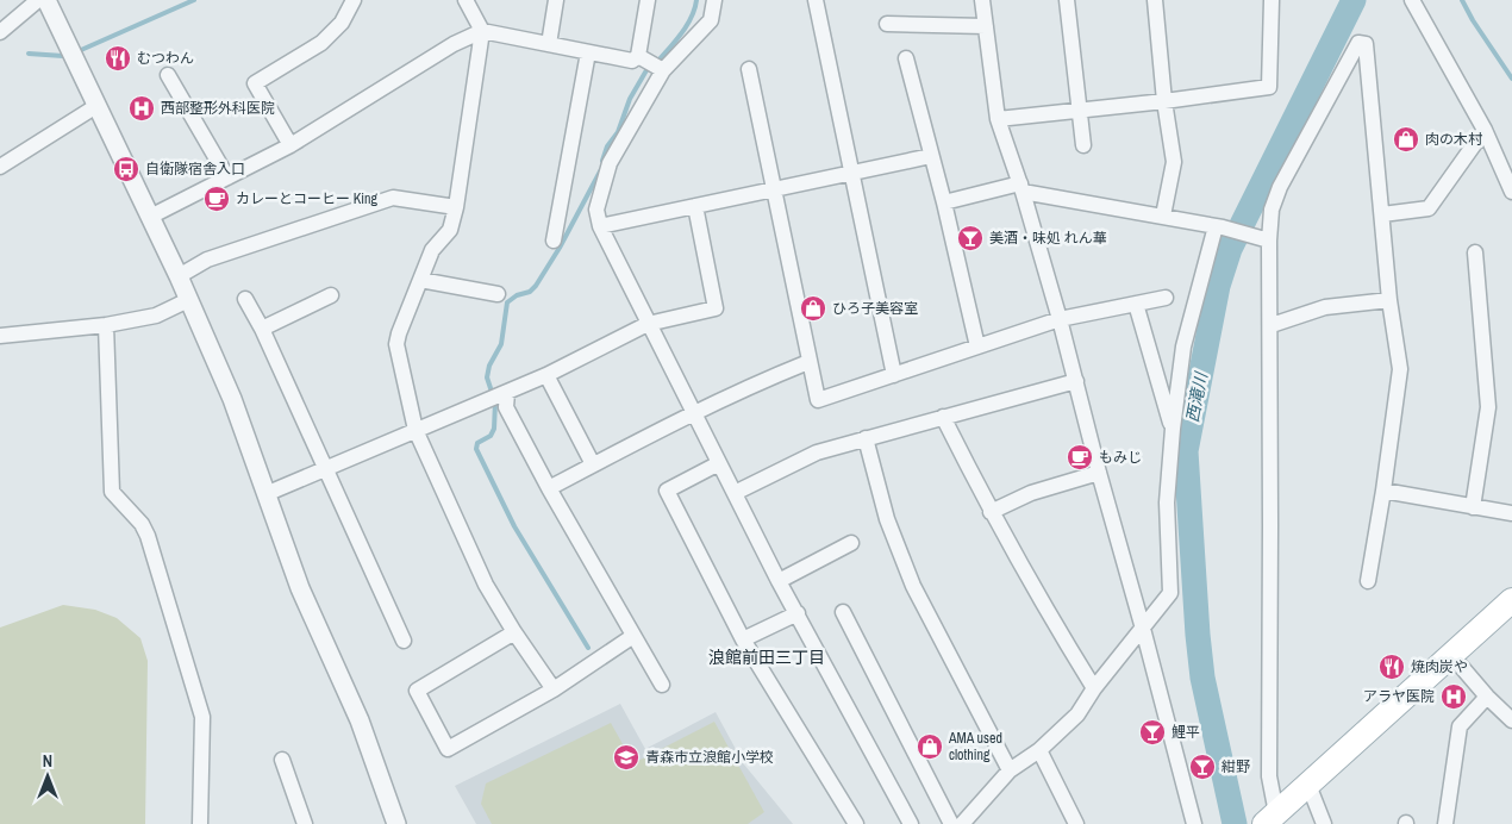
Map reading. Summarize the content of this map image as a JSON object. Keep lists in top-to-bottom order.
{
  "districts": ["浪館前田三丁目"],
  "water": ["西滝川"],
  "places": {
    "restaurant": ["むつわん", "焼肉炭や"],
    "hospital": ["西部整形外科医院", "アラヤ医院"],
    "shop": ["肉の木村", "ひろ子美容室", "AMA used clothing"],
    "bus stop": ["自衛隊宿舎入口"],
    "cafe": ["カレーとコーヒー King", "もみじ"],
    "bar": ["美酒・味処 れん華", "鯉平", "紺野"],
    "school or university": ["青森市立浪館小学校"]
  },
  "north": "top"
}
